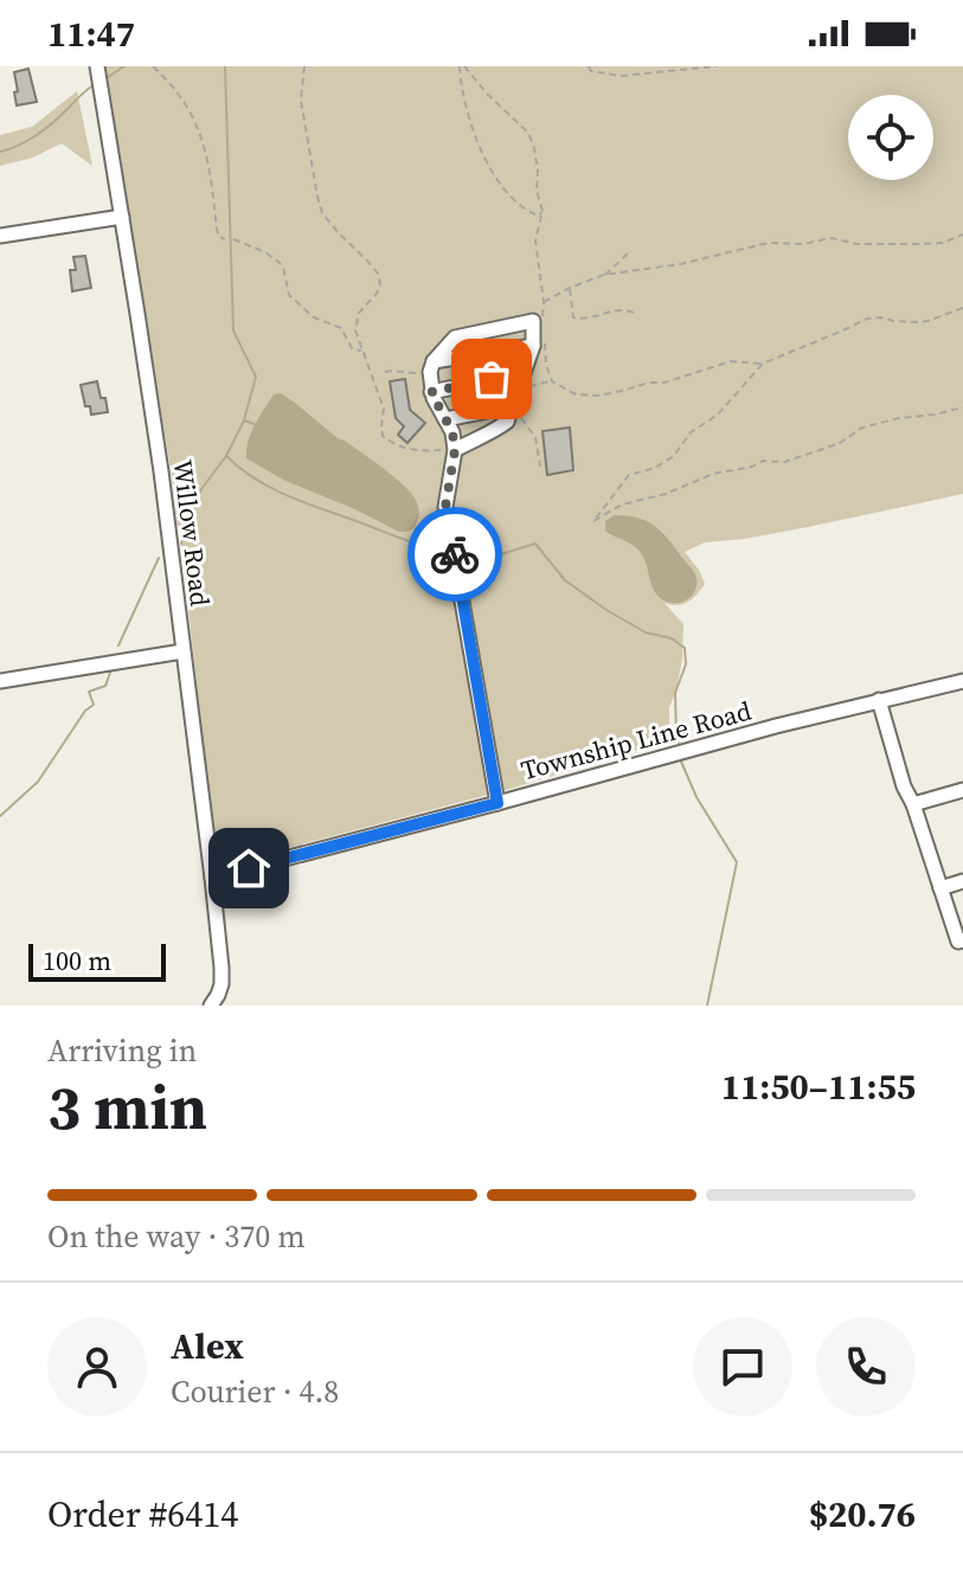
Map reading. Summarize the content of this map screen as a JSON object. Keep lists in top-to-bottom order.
{
  "streets": {
    "street": ["Willow Road", "Township Line Road"]
  },
  "crossings": [
    ["Willow Road", "Township Line Road"]
  ],
  "scale_bar": "100 m",
  "page": {
    "status": "11:47",
    "scale": "100 m",
    "heading": ["3 min", "Arriving in", "11:50–11:55"],
    "panel": [
      "Alex",
      "Courier · 4.8",
      "Order #6414",
      "$20.76"
    ],
    "bar": "On the way · 370 m"
  }
}
